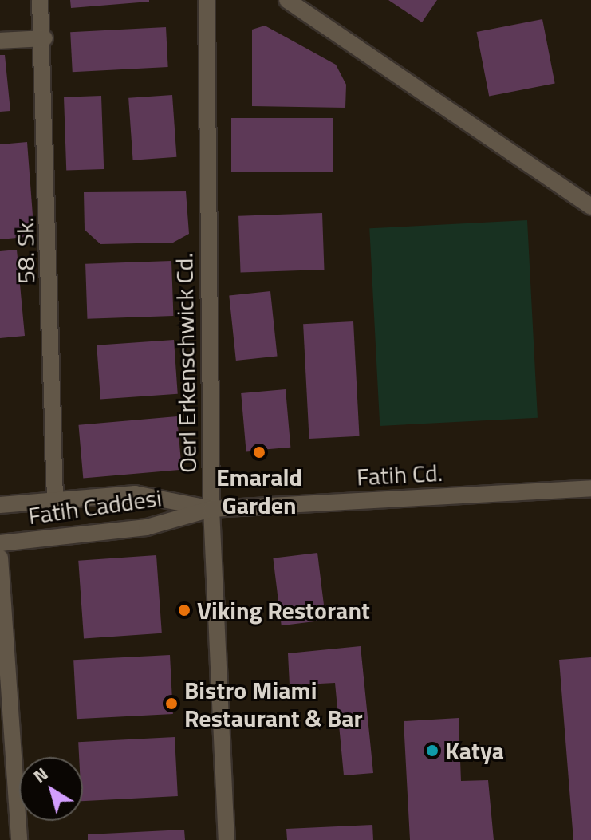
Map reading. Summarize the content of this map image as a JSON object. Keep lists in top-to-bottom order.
{
  "streets": {
    "street": [
      "58. Sk.",
      "Oerl Erkenschwick Cd.",
      "Fatih Cd.",
      "Fatih Caddesi"
    ]
  },
  "crossings": [
    ["58. Sk.", "Fatih Caddesi"],
    ["Oerl Erkenschwick Cd.", "Fatih Cd."],
    ["Oerl Erkenschwick Cd.", "Fatih Caddesi"],
    ["Fatih Cd.", "Fatih Caddesi"]
  ],
  "places": [
    "Emarald Garden",
    "Viking Restorant",
    "Bistro Miami Restaurant & Bar",
    "Katya"
  ],
  "north": "top left"
}
